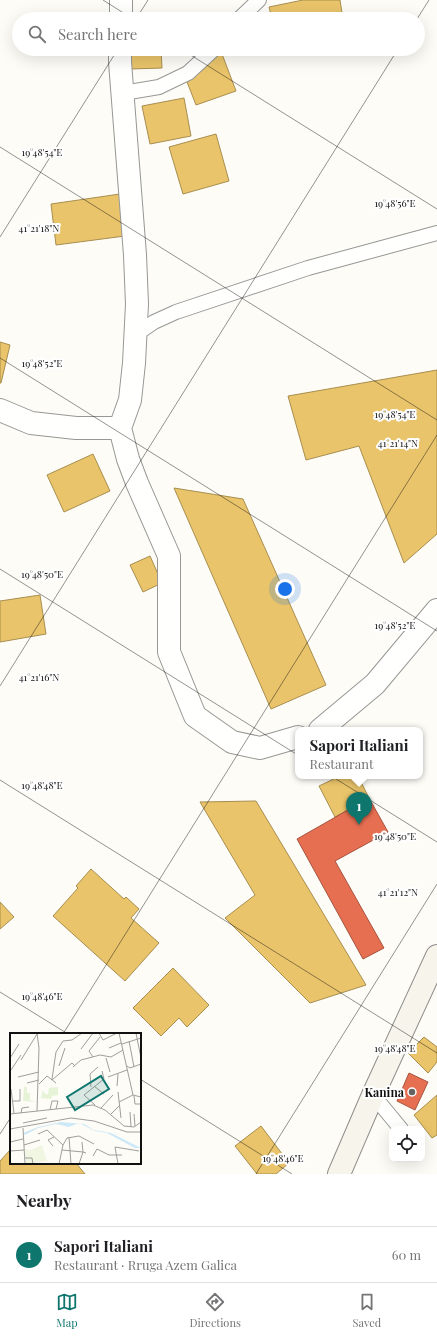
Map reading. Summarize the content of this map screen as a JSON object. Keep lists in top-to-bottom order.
{
  "places": ["Kanina"],
  "page": {
    "search": "Search here",
    "popup": ["Sapori Italiani", "Restaurant"],
    "pins": "1",
    "heading": "Nearby",
    "list": [
      {
        "mark": "1",
        "name": "Sapori Italiani",
        "note": "Restaurant · Rruga Azem Galica",
        "value": "60 m"
      }
    ],
    "nav": ["Map", "Directions", "Saved"]
  },
  "coordinates": [
    "19°48'54\"E",
    "19°48'56\"E",
    "41°21'18\"N",
    "19°48'52\"E",
    "41°21'14\"N",
    "19°48'50\"E",
    "41°21'16\"N",
    "19°48'48\"E",
    "41°21'12\"N",
    "19°48'46\"E"
  ]
}
